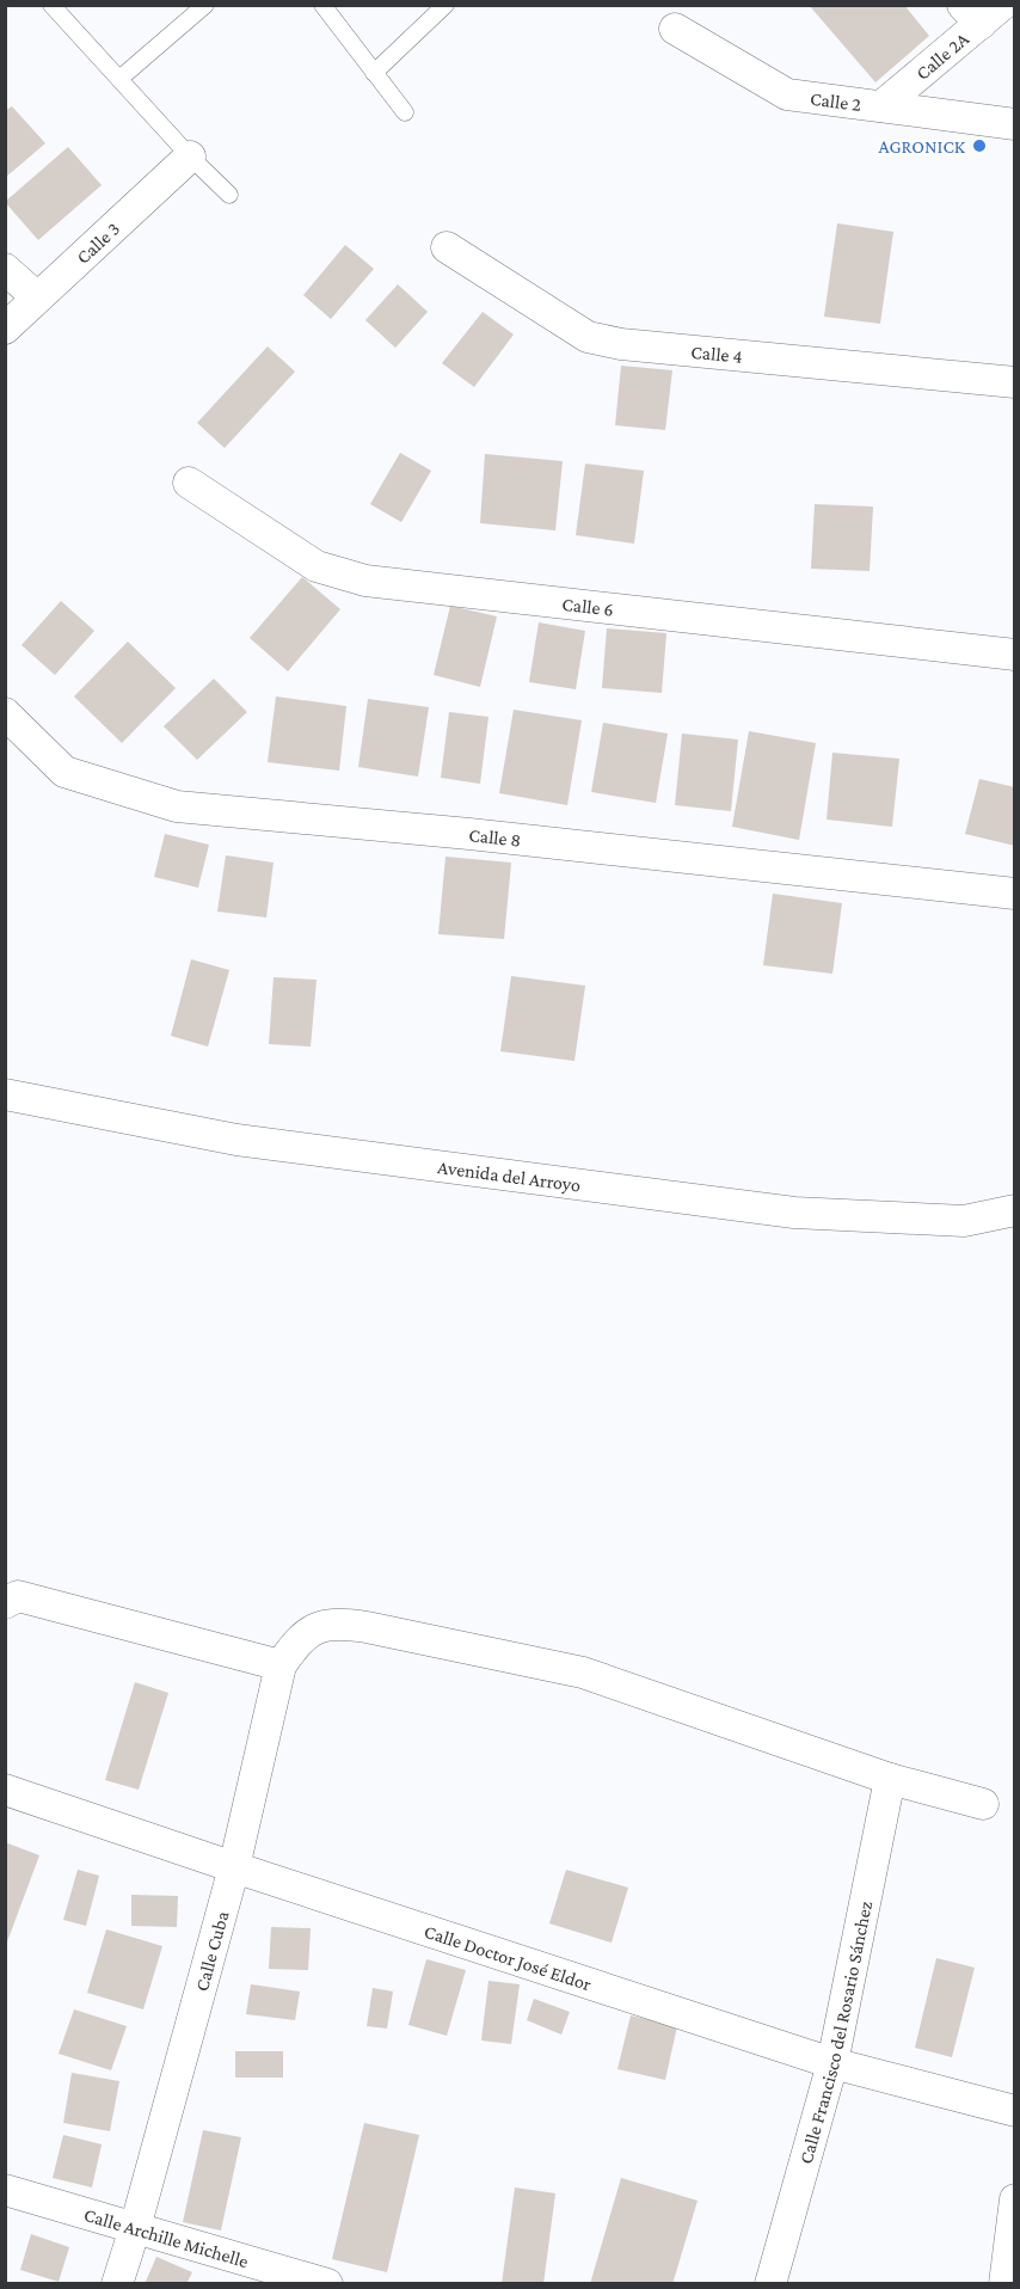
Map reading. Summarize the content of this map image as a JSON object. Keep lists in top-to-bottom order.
{
  "streets": {
    "street": [
      "Calle 2A",
      "Calle 2",
      "Calle 3",
      "Calle 4",
      "Calle 6",
      "Calle 8",
      "Avenida del Arroyo",
      "Calle Cuba",
      "Calle Doctor José Eldor",
      "Calle Francisco del Rosario Sánchez",
      "Calle Archille Michelle"
    ]
  },
  "crossings": [
    ["Calle 2A", "Calle 2"],
    ["Calle Cuba", "Calle Doctor José Eldor"],
    ["Calle Cuba", "Calle Francisco del Rosario Sánchez"],
    ["Calle Cuba", "Calle Archille Michelle"],
    ["Calle Doctor José Eldor", "Calle Francisco del Rosario Sánchez"]
  ],
  "places": ["AGRONICK"]
}
